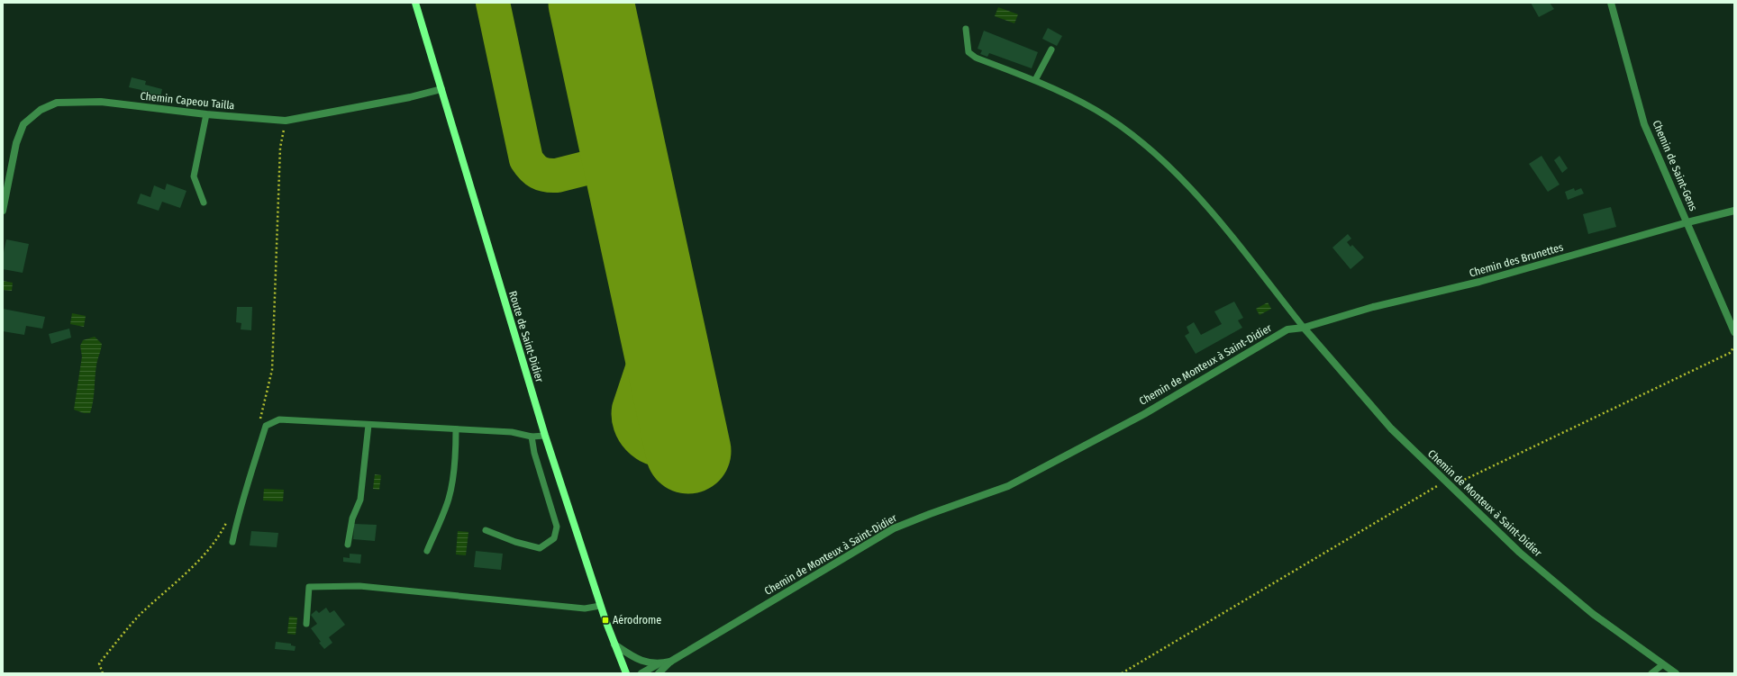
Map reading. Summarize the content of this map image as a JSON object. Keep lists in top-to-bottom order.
{
  "streets": {
    "main road": ["Route de Saint-Didier"],
    "street": [
      "Chemin Capeou Tailla",
      "Chemin de Saint-Gens",
      "Chemin des Brunettes",
      "Chemin de Monteux à Saint-Didier"
    ]
  },
  "crossings": [
    ["Chemin Capeou Tailla", "Route de Saint-Didier"],
    ["Chemin de Saint-Gens", "Chemin des Brunettes"],
    ["Chemin des Brunettes", "Chemin de Monteux à Saint-Didier"],
    ["Route de Saint-Didier", "Chemin de Monteux à Saint-Didier"]
  ],
  "places": {
    "transit": ["Aérodrome"]
  }
}
